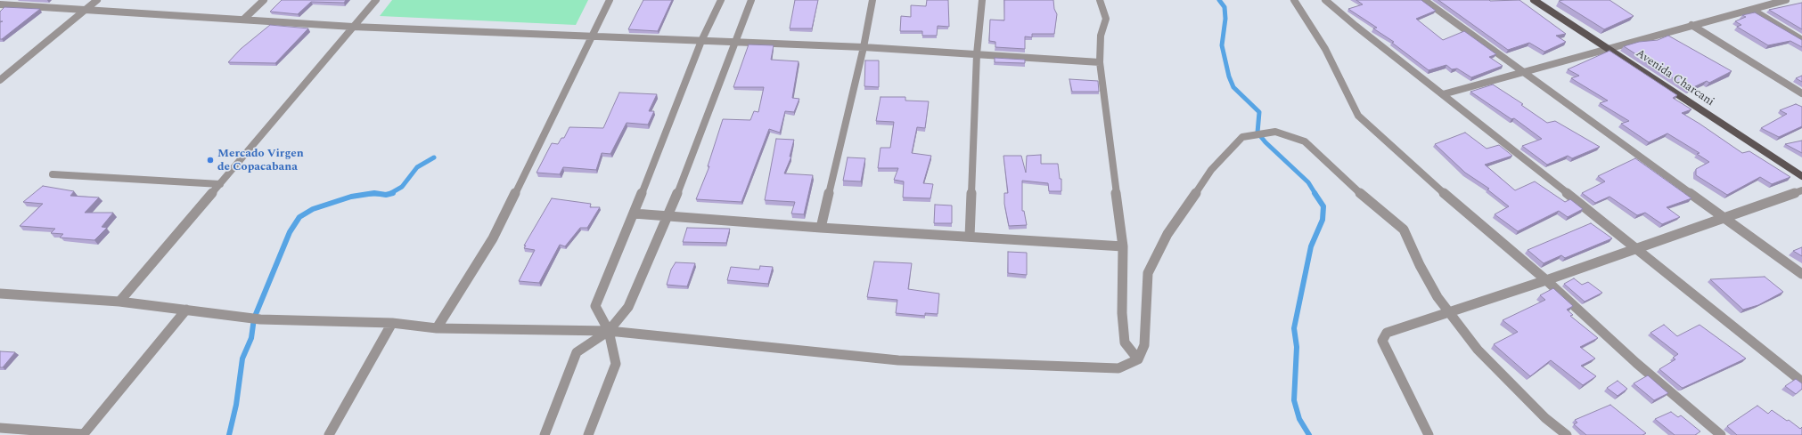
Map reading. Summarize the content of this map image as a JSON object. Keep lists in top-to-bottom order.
{
  "streets": {
    "main road": ["Avenida Charcani"]
  },
  "places": ["Mercado Virgen de Copacabana"]
}
